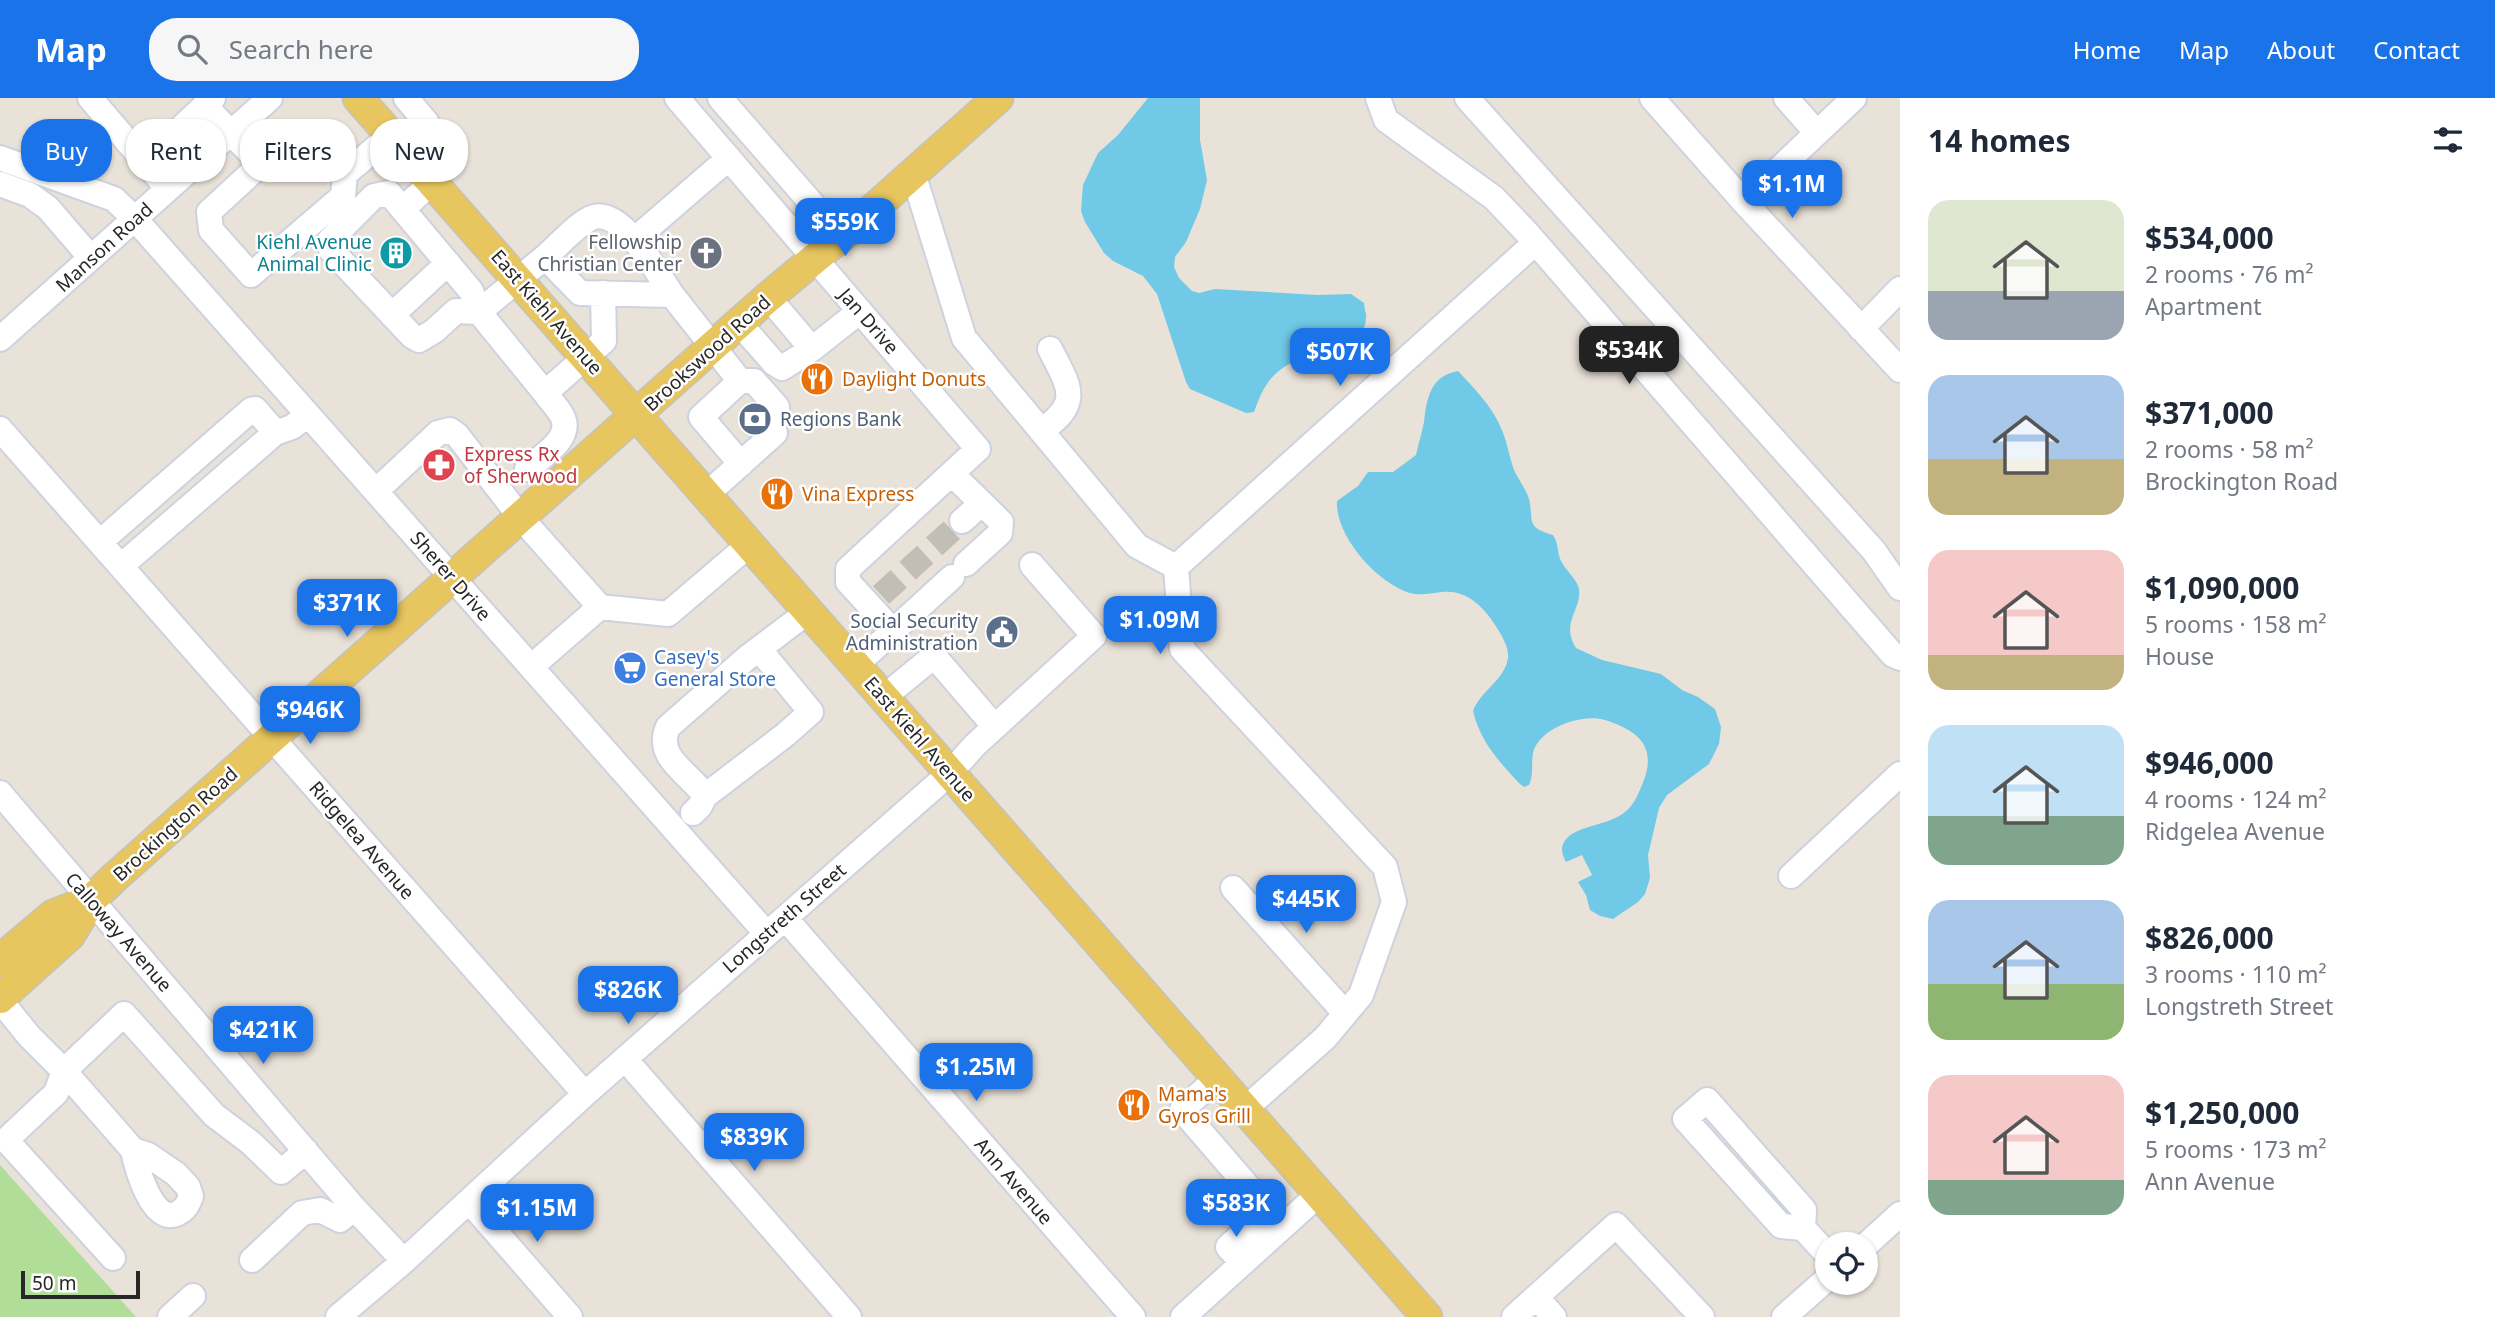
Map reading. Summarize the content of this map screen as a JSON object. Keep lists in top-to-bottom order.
{
  "streets": {
    "main road": ["East Kiehl Avenue", "Brookswood Road", "Brockington Road"],
    "street": [
      "Manson Road",
      "Jan Drive",
      "Sherer Drive",
      "Ridgelea Avenue",
      "Longstreth Street",
      "Calloway Avenue",
      "Ann Avenue"
    ]
  },
  "crossings": [
    ["Manson Road", "Sherer Drive"],
    ["East Kiehl Avenue", "Brookswood Road"],
    ["East Kiehl Avenue", "Brockington Road"],
    ["East Kiehl Avenue", "Longstreth Street"],
    ["Jan Drive", "Brookswood Road"],
    ["Brookswood Road", "Brockington Road"],
    ["Sherer Drive", "Brockington Road"],
    ["Sherer Drive", "Longstreth Street"],
    ["Sherer Drive", "Ann Avenue"],
    ["Brockington Road", "Ridgelea Avenue"],
    ["Brockington Road", "Calloway Avenue"],
    ["Ridgelea Avenue", "Longstreth Street"],
    ["Longstreth Street", "Calloway Avenue"],
    ["Longstreth Street", "Ann Avenue"]
  ],
  "places": {
    "building": ["Kiehl Avenue Animal Clinic"],
    "church": ["Fellowship Christian Center"],
    "restaurant": ["Daylight Donuts", "Vina Express", "Mama's Gyros Grill"],
    "bank": ["Regions Bank"],
    "pharmacy": ["Express Rx of Sherwood"],
    "public building": ["Social Security Administration"],
    "supermarket": ["Casey's General Store"]
  },
  "scale_bar": "50 m",
  "page": {
    "header": "Map",
    "search": "Search here",
    "nav": [
      "Home",
      "Map",
      "About",
      "Contact"
    ],
    "heading": "14 homes",
    "chip": [
      "Buy",
      "Rent",
      "Filters",
      "New"
    ],
    "price": [
      "$1.1M",
      "$559K",
      "$534K",
      "$507K",
      "$371K",
      "$1.09M",
      "$946K",
      "$445K",
      "$826K",
      "$421K",
      "$1.25M",
      "$839K",
      "$583K",
      "$1.15M"
    ],
    "list": [
      {
        "name": "$534,000",
        "note": "2 rooms · 76 m² · Apartment"
      },
      {
        "name": "$371,000",
        "note": "2 rooms · 58 m² · Brockington Road"
      },
      {
        "name": "$1,090,000",
        "note": "5 rooms · 158 m² · House"
      },
      {
        "name": "$946,000",
        "note": "4 rooms · 124 m² · Ridgelea Avenue"
      },
      {
        "name": "$826,000",
        "note": "3 rooms · 110 m² · Longstreth Street"
      },
      {
        "name": "$1,250,000",
        "note": "5 rooms · 173 m² · Ann Avenue"
      }
    ],
    "scale": "50 m"
  }
}
